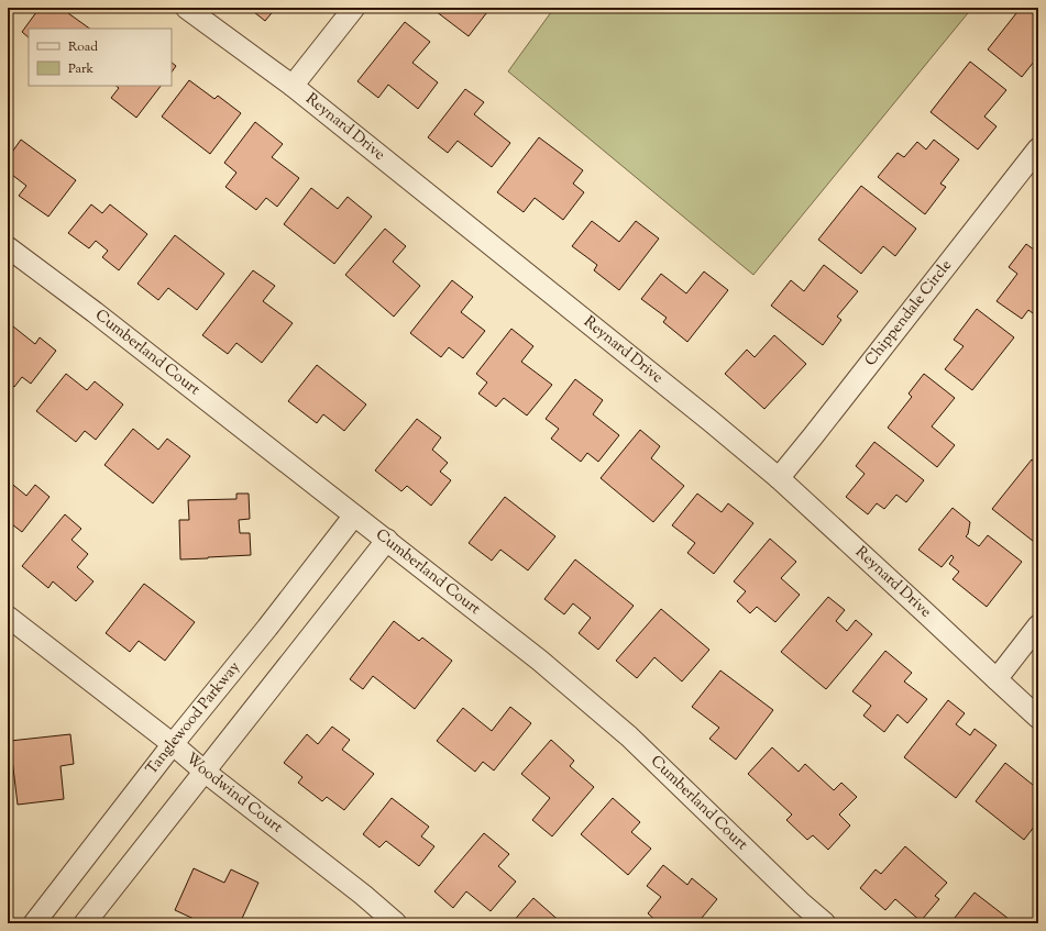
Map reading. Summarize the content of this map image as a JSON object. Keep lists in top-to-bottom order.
{
  "streets": {
    "street": [
      "Reynard Drive",
      "Chippendale Circle",
      "Cumberland Court",
      "Tanglewood Parkway",
      "Woodwind Court"
    ]
  },
  "crossings": [
    ["Reynard Drive", "Chippendale Circle"],
    ["Cumberland Court", "Tanglewood Parkway"],
    ["Tanglewood Parkway", "Woodwind Court"]
  ],
  "legend": ["Road", "Park"]
}
